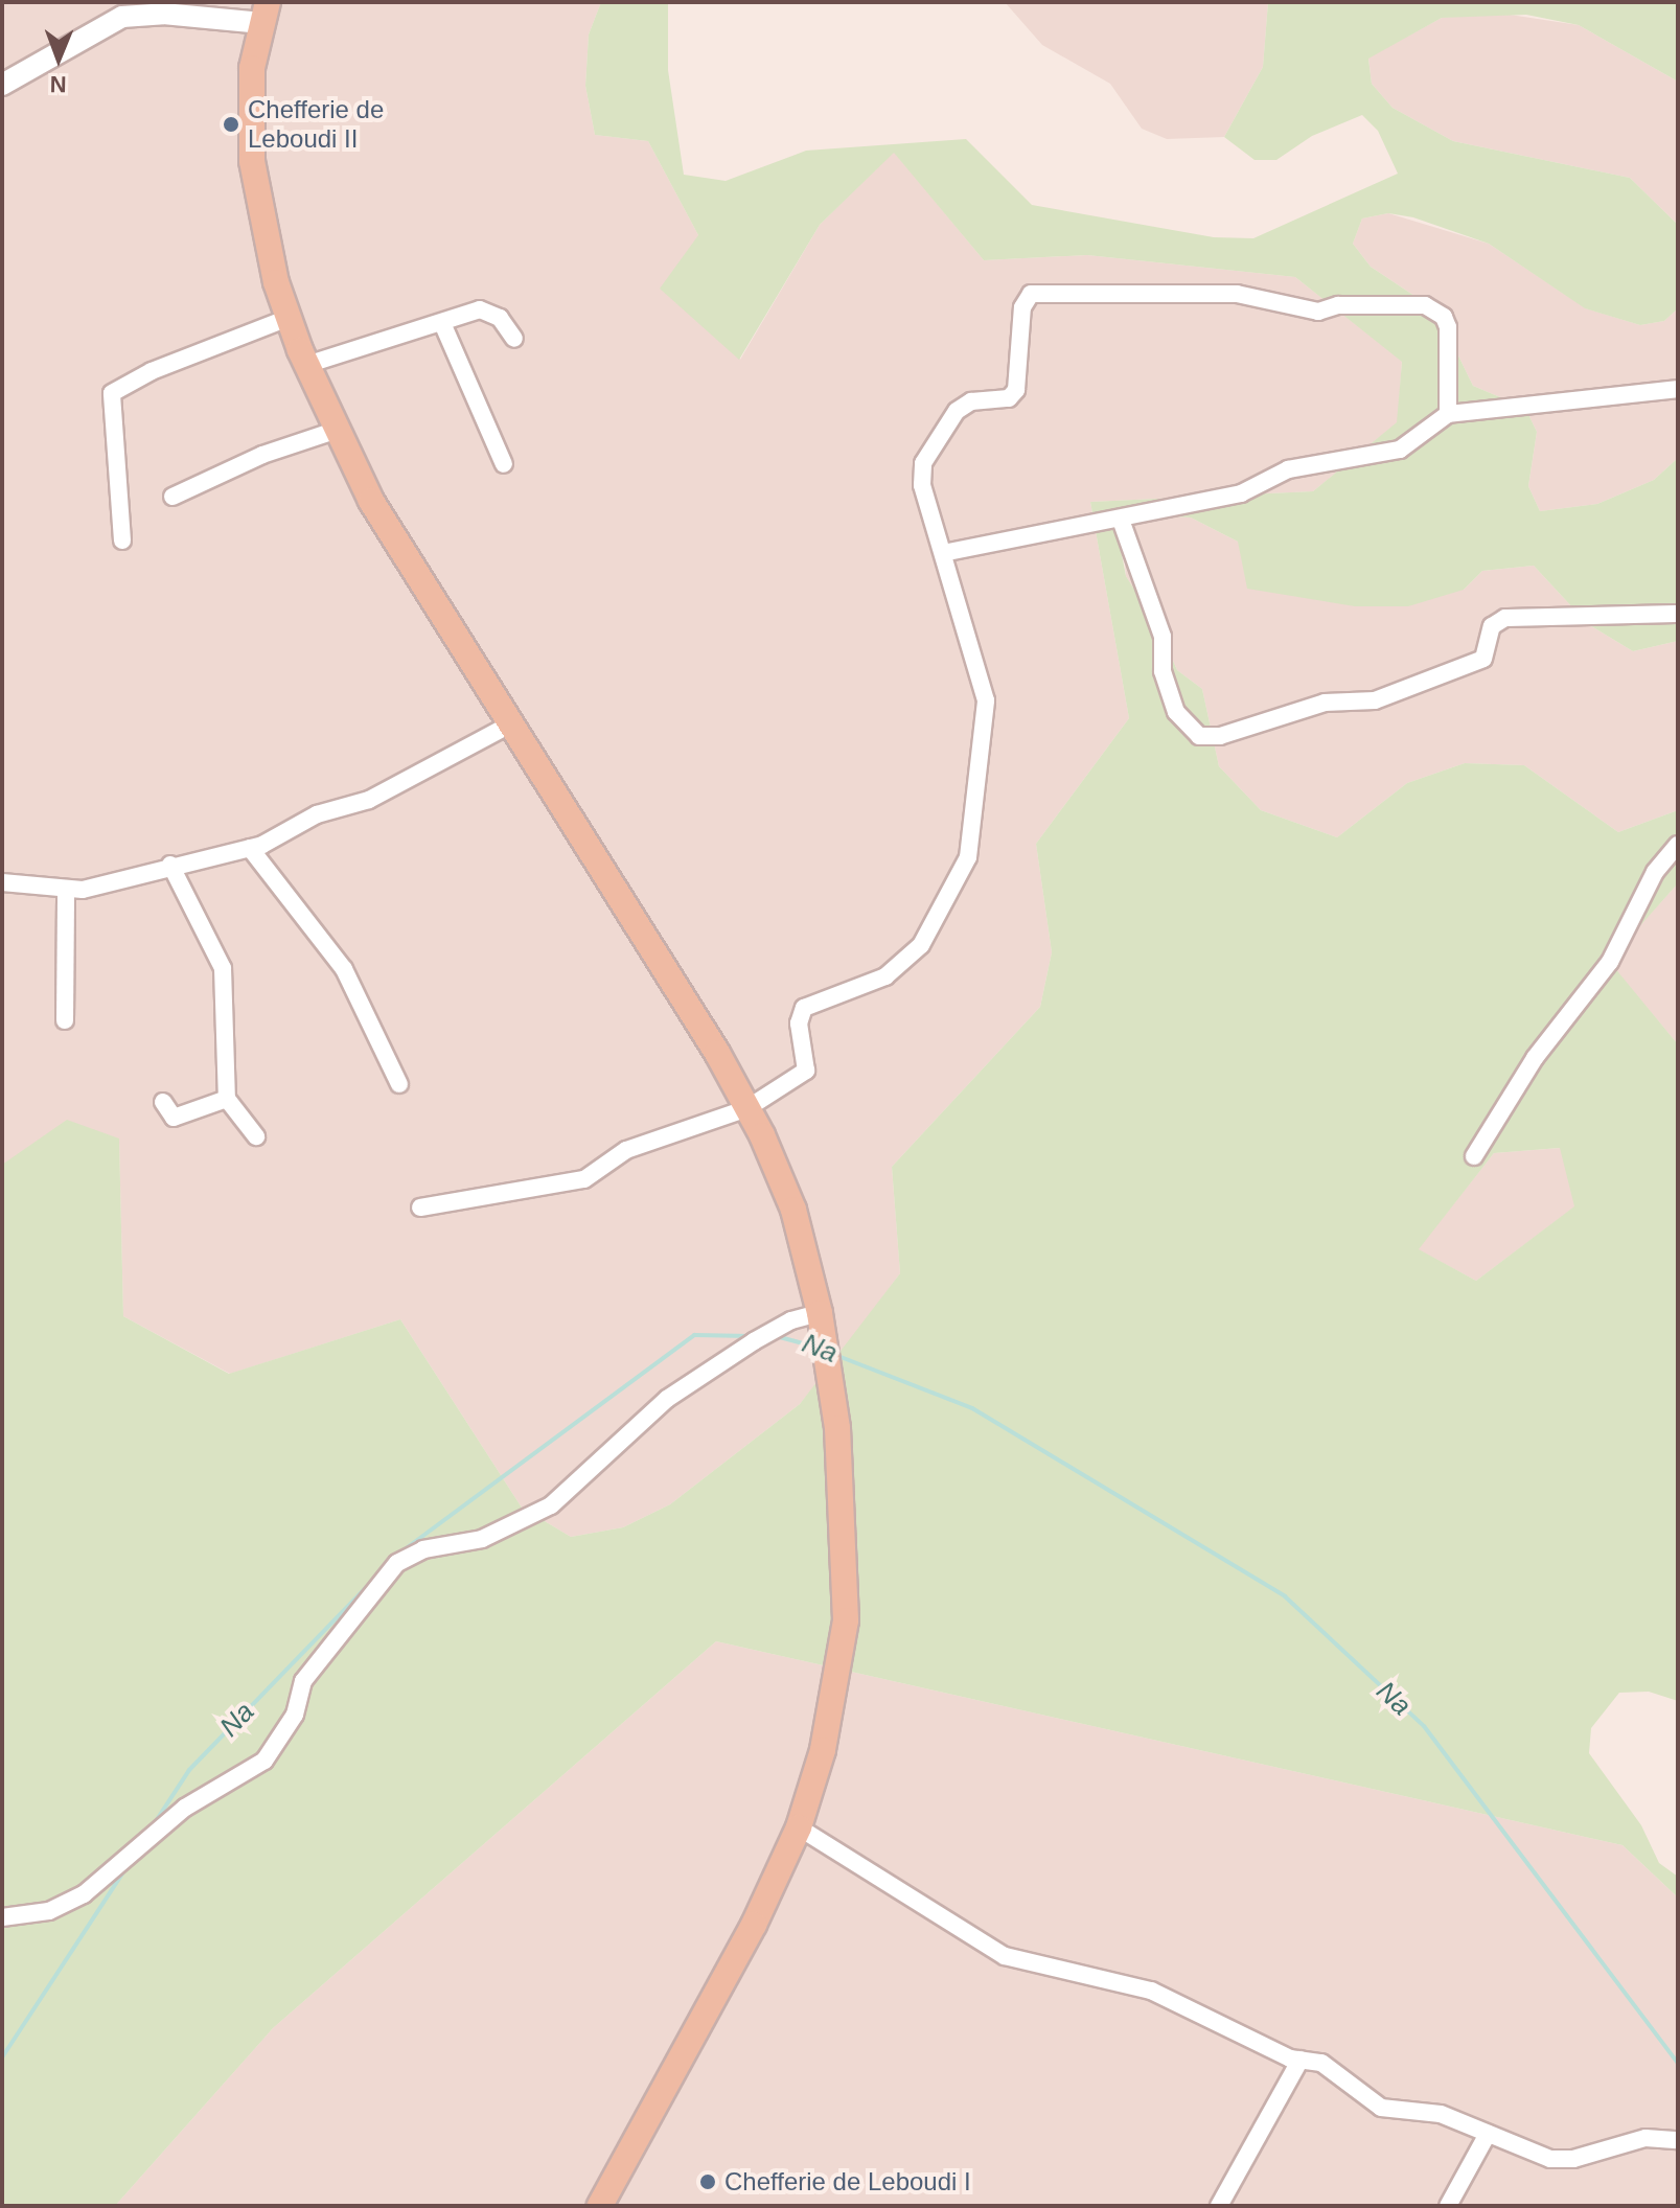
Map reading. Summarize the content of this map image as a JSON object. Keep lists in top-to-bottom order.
{
  "water": ["Na"],
  "places": ["Chefferie de Leboudi II", "Chefferie de Leboudi I"],
  "north": "bottom"
}
